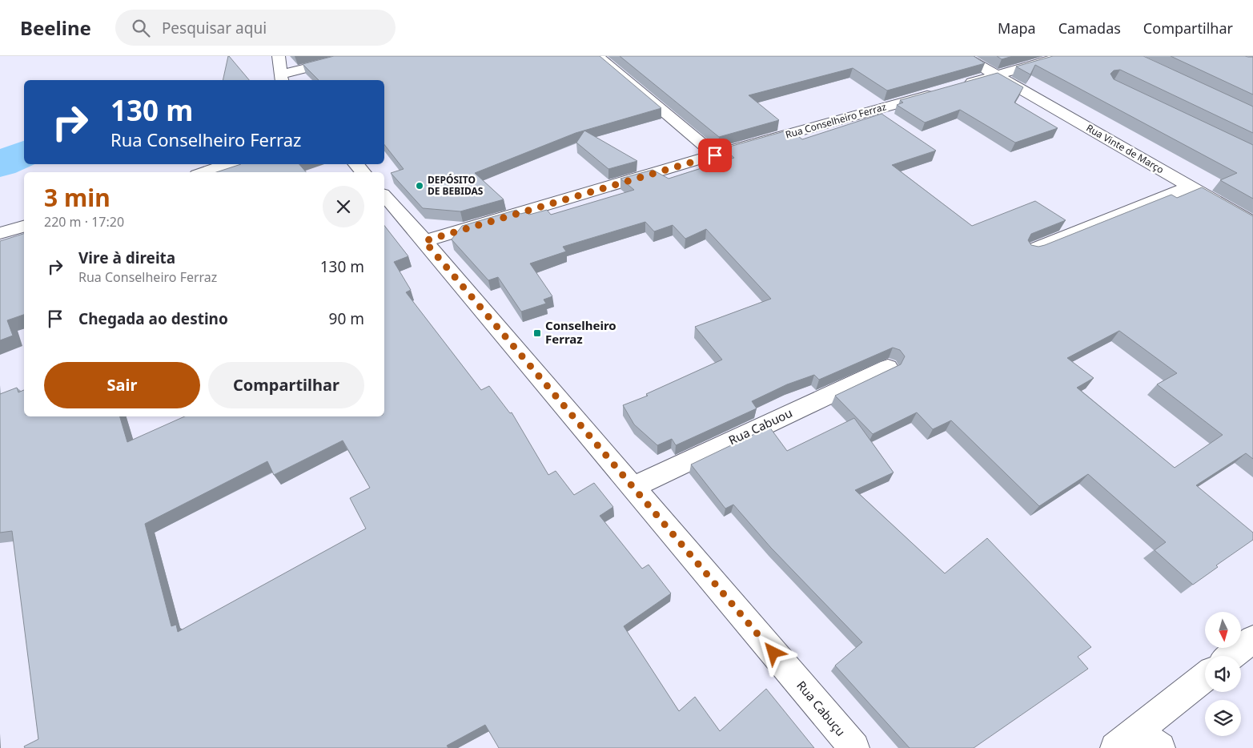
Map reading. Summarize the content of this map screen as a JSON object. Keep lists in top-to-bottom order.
{
  "streets": {
    "street": [
      "Rua Conselheiro Ferraz",
      "Rua Vinte de Março",
      "Rua Cabuou",
      "Rua Cabuçu"
    ]
  },
  "crossings": [
    ["Rua Conselheiro Ferraz", "Rua Cabuçu"],
    ["Rua Cabuou", "Rua Cabuçu"]
  ],
  "places": {
    "other": ["DEPÓSITO DE BEBIDAS"],
    "transit": ["Conselheiro Ferraz"]
  },
  "north": "bottom",
  "page": {
    "header": "Beeline",
    "search": "Pesquisar aqui",
    "nav": ["Mapa", "Camadas", "Compartilhar"],
    "turn": ["130 m", "Rua Conselheiro Ferraz"],
    "heading": ["3 min", "220 m · 17:20"],
    "list": [
      {
        "name": "Vire à direita",
        "note": "Rua Conselheiro Ferraz",
        "value": "130 m"
      },
      {
        "name": "Chegada ao destino",
        "value": "90 m"
      }
    ],
    "buttons": ["Sair", "Compartilhar"]
  }
}
